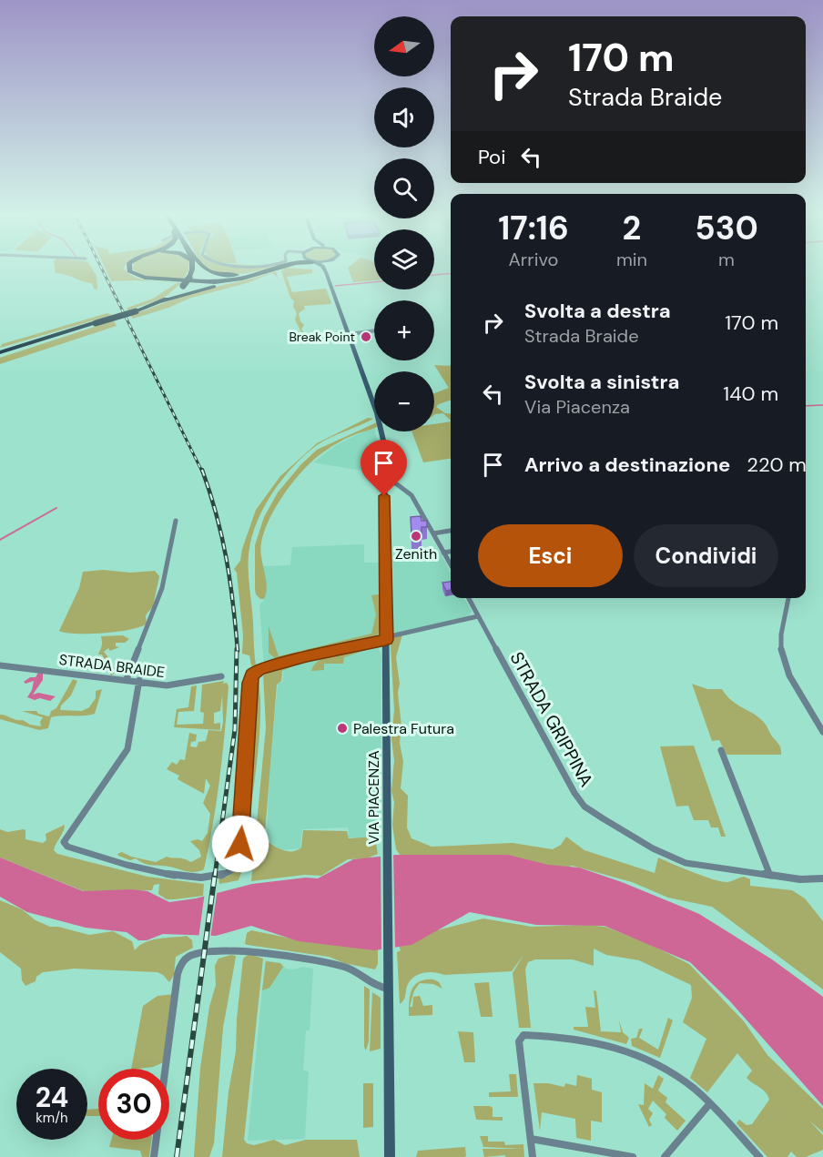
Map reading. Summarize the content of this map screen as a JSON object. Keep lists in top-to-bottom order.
{
  "streets": {
    "main road": ["VIA PIACENZA"],
    "street": ["STRADA BRAIDE", "STRADA GRIPPINA"]
  },
  "places": ["Break Point", "Zenith", "Palestra Futura"],
  "north": "left",
  "page": {
    "map_buttons": ["+", "−"],
    "turn": ["170 m", "Strada Braide"],
    "then": "Poi",
    "eta": [
      "17:16",
      "Arrivo",
      "2",
      "min",
      "530",
      "m"
    ],
    "list": [
      {
        "name": "Svolta a destra",
        "note": "Strada Braide",
        "value": "170 m"
      },
      {
        "name": "Svolta a sinistra",
        "note": "Via Piacenza",
        "value": "140 m"
      },
      {
        "name": "Arrivo a destinazione",
        "value": "220 m"
      }
    ],
    "buttons": ["Esci", "Condividi"],
    "speed": "24 km/h",
    "limit": "30"
  }
}
